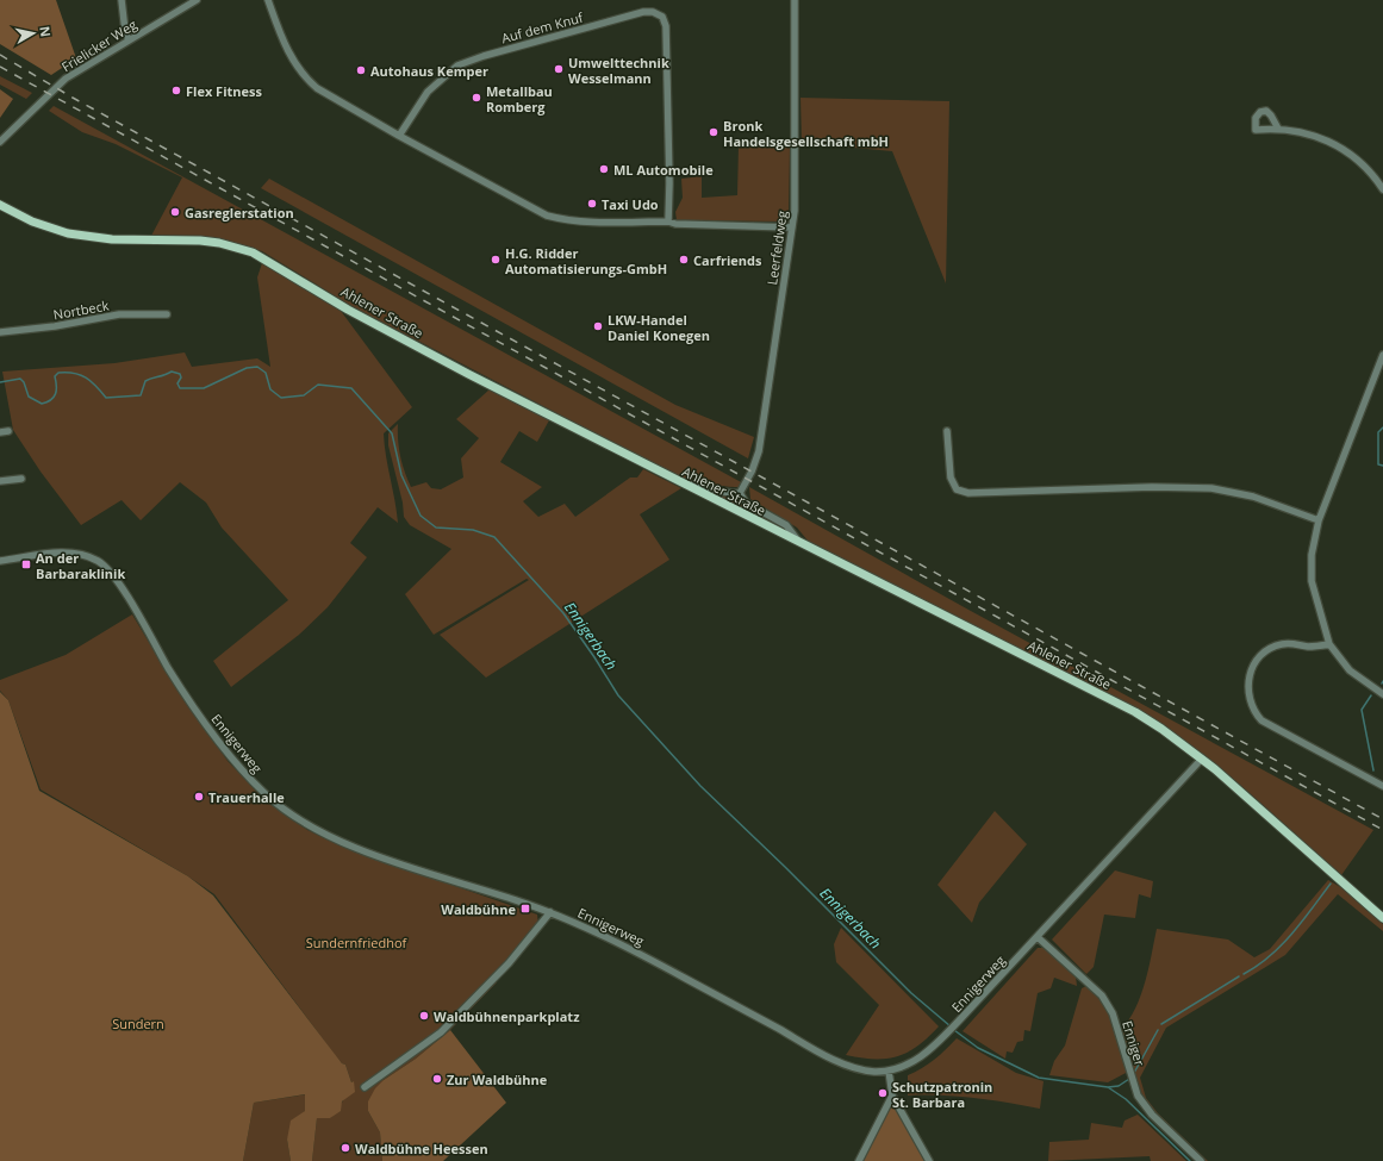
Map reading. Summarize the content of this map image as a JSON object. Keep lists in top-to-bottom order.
{
  "streets": {
    "main road": ["Ahlener Straße"],
    "street": [
      "Auf dem Knuf",
      "Frielicker Weg",
      "Leerfeldweg",
      "Nortbeck",
      "Ennigerweg",
      "Enniger"
    ]
  },
  "crossings": [
    ["Ahlener Straße", "Ennigerweg"],
    ["Ennigerweg", "Enniger"]
  ],
  "water": ["Ennigerbach"],
  "parks": ["Sundernfriedhof", "Sundern"],
  "places": {
    "other": [
      "Umwelttechnik Wesselmann",
      "Autohaus Kemper",
      "Flex Fitness",
      "Metallbau Romberg",
      "Bronk Handelsgesellschaft mbH",
      "ML Automobile",
      "Taxi Udo",
      "Gasreglerstation",
      "H.G. Ridder Automatisierungs-GmbH",
      "Carfriends",
      "LKW-Handel Daniel Konegen",
      "Trauerhalle",
      "Waldbühnenparkplatz",
      "Zur Waldbühne",
      "Schutzpatronin St. Barbara",
      "Waldbühne Heessen"
    ],
    "transit": ["An der Barbaraklinik", "Waldbühne"]
  },
  "north": "right"
}
